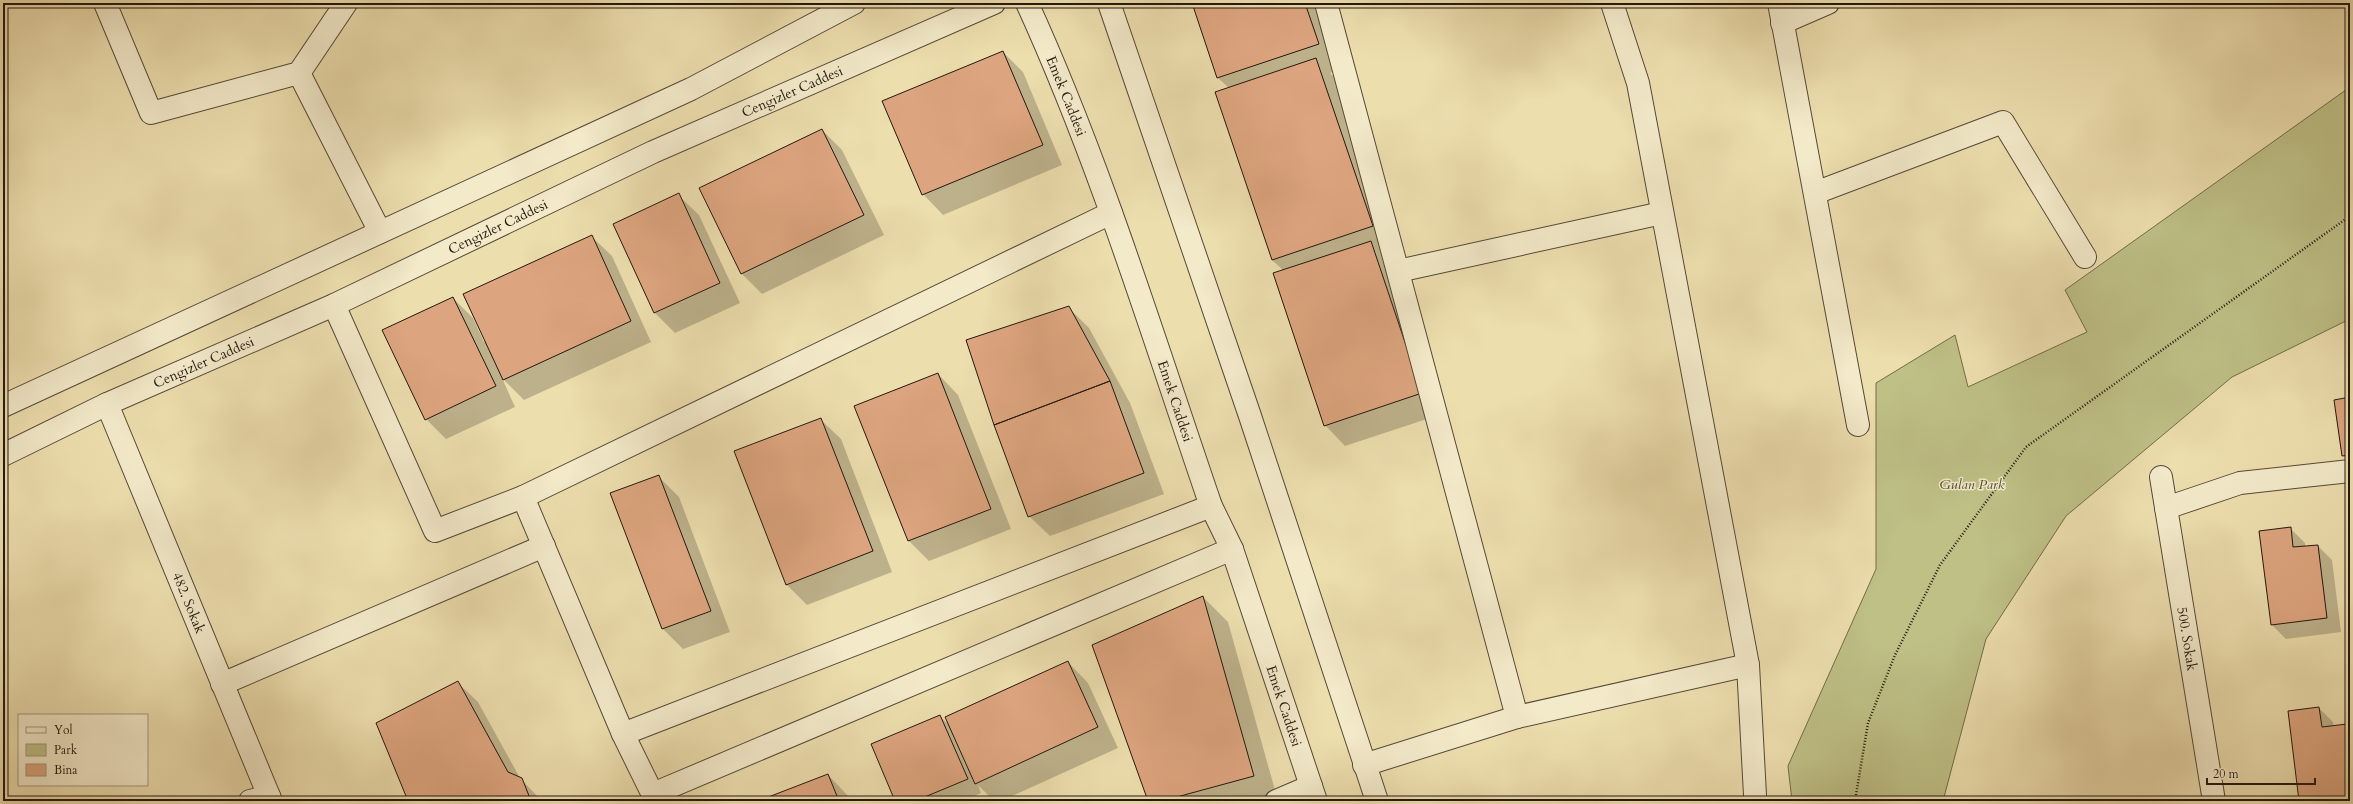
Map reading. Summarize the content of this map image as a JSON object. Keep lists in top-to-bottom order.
{
  "streets": {
    "street": [
      "Cengizler Caddesi",
      "Emek Caddesi",
      "482. Sokak",
      "500. Sokak"
    ]
  },
  "crossings": [
    ["Cengizler Caddesi", "482. Sokak"]
  ],
  "parks": ["Gulan Park"],
  "legend": ["Yol", "Park", "Bina"],
  "scale_bar": "20 m"
}
